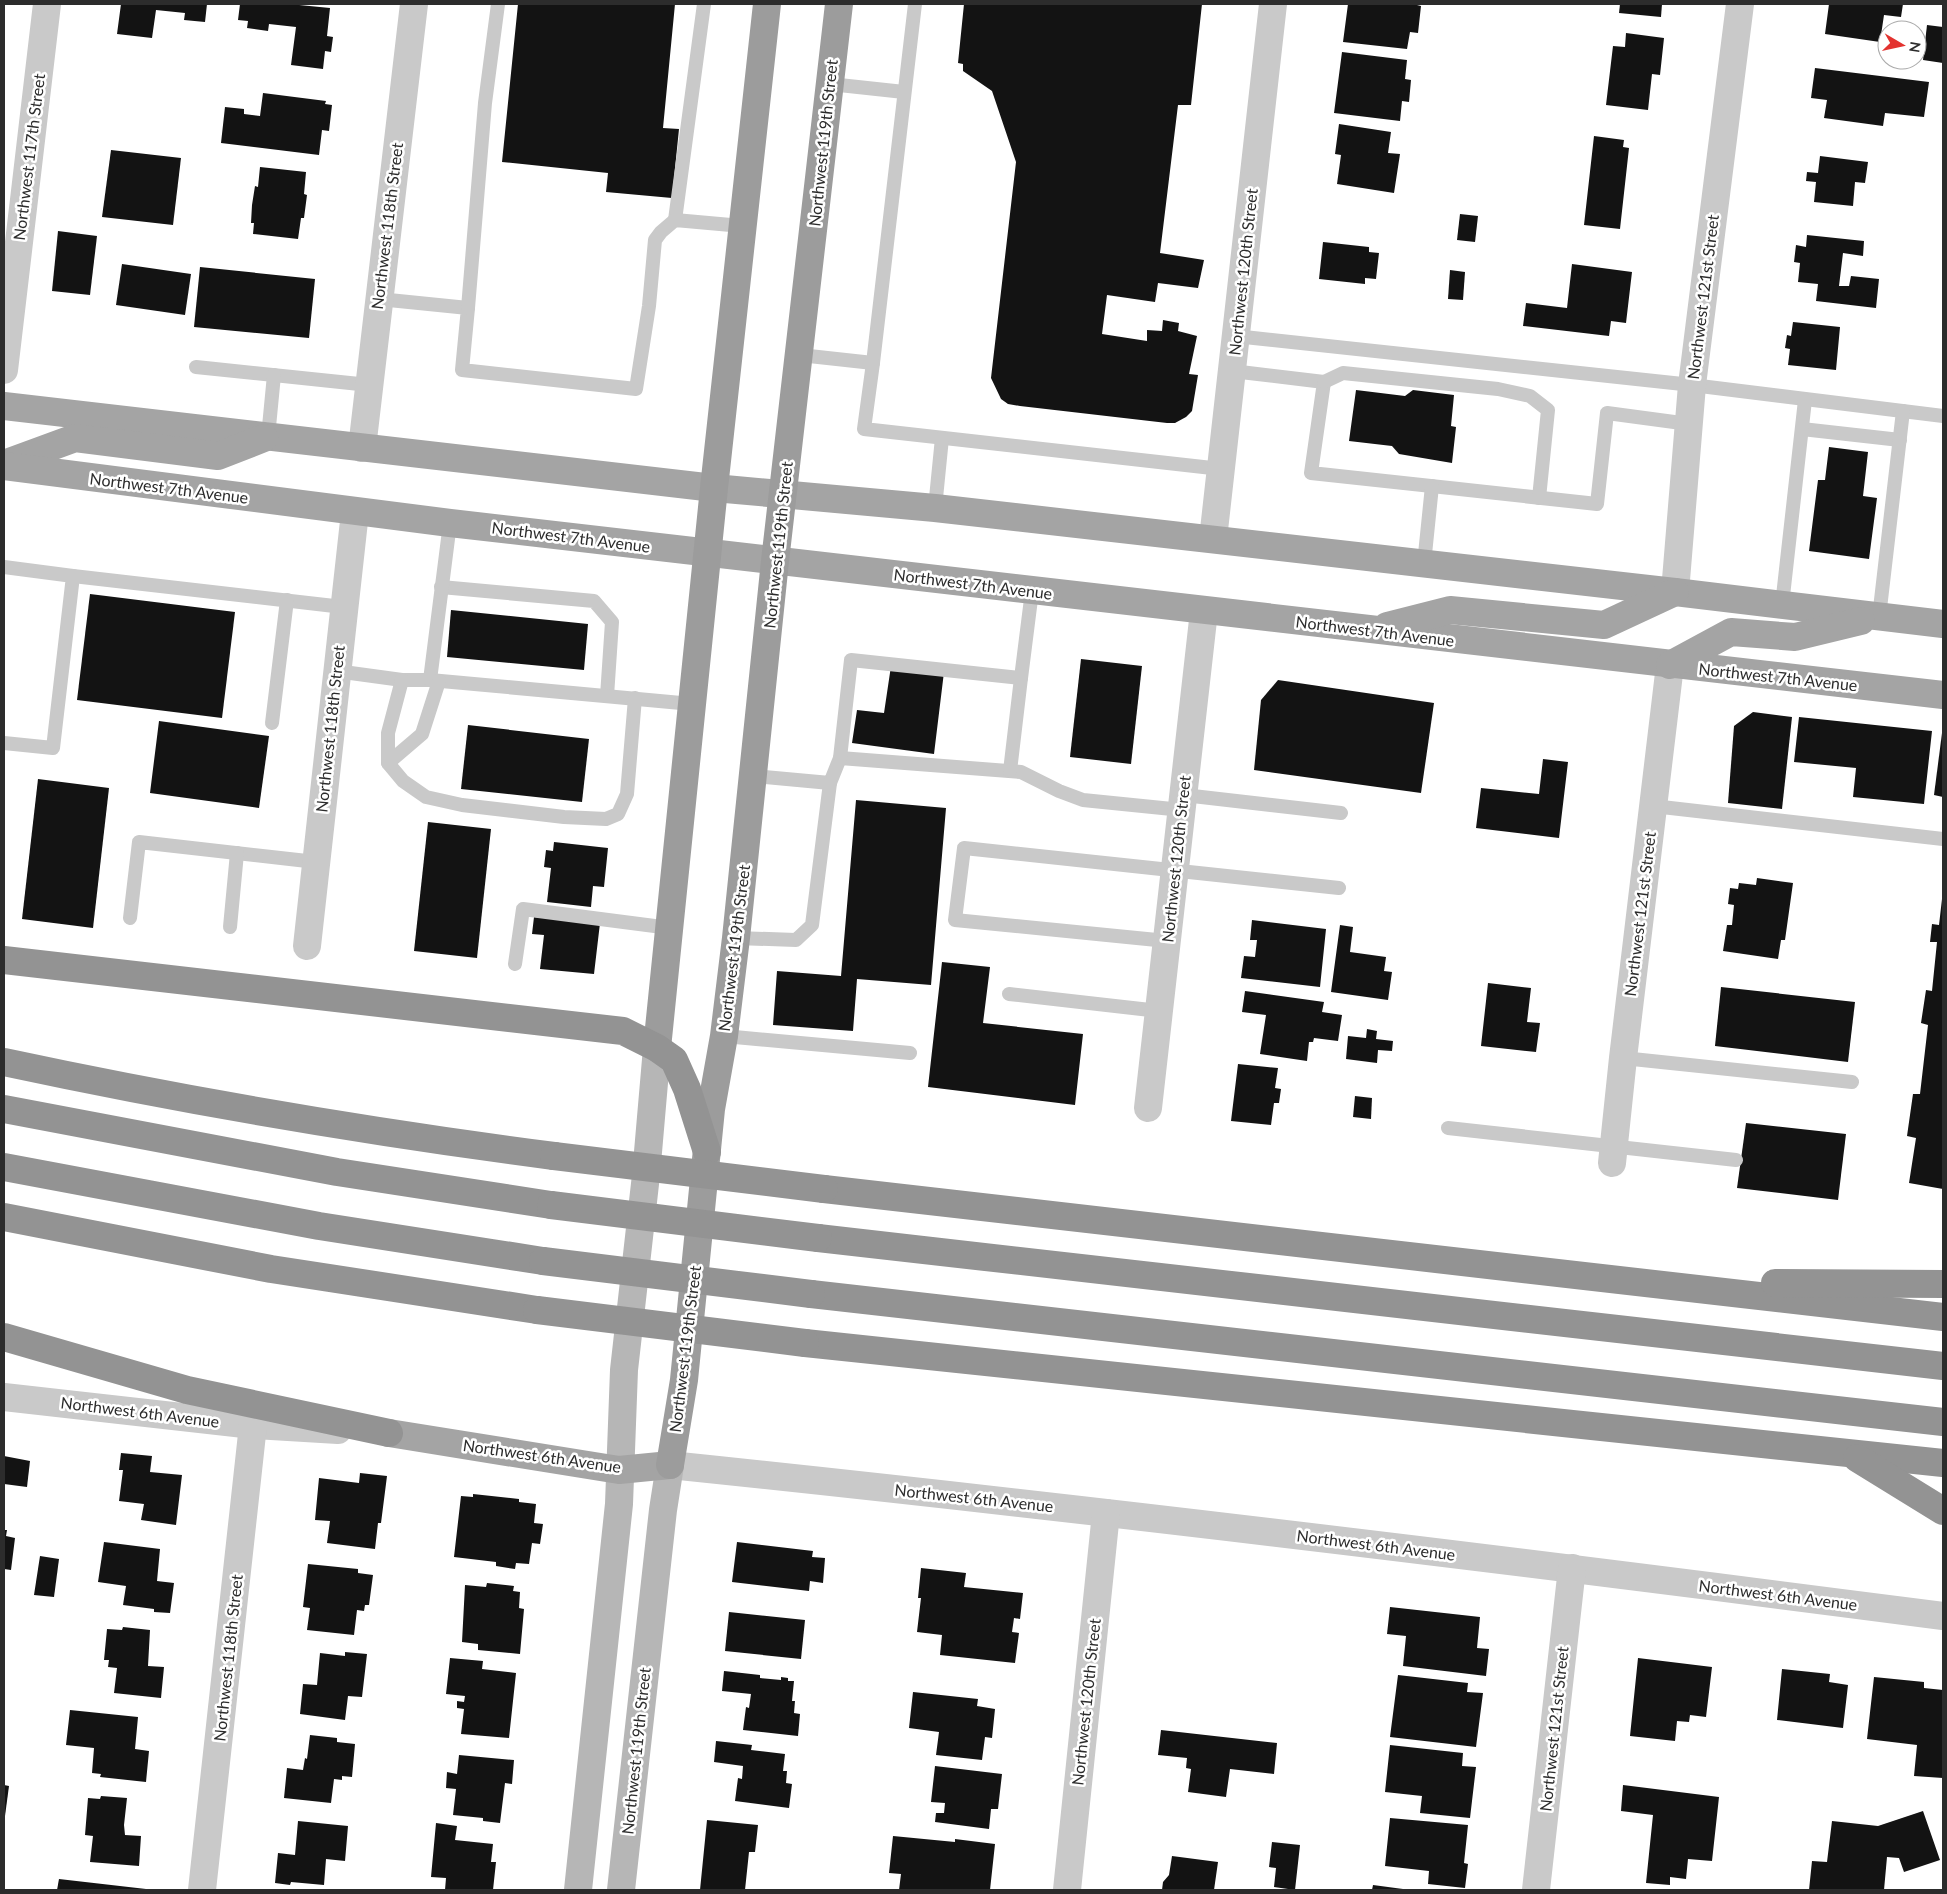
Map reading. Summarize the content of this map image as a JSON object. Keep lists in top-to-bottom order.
{
  "streets": {
    "highway": ["Northwest 119th Street"],
    "main road": ["Northwest 7th Avenue", "Northwest 6th Avenue"],
    "street": [
      "Northwest 117th Street",
      "Northwest 118th Street",
      "Northwest 120th Street",
      "Northwest 121st Street"
    ]
  },
  "crossings": [
    ["Northwest 119th Street", "Northwest 7th Avenue"],
    ["Northwest 119th Street", "Northwest 6th Avenue"],
    ["Northwest 118th Street", "Northwest 7th Avenue"],
    ["Northwest 118th Street", "Northwest 6th Avenue"],
    ["Northwest 120th Street", "Northwest 7th Avenue"],
    ["Northwest 120th Street", "Northwest 6th Avenue"],
    ["Northwest 121st Street", "Northwest 7th Avenue"],
    ["Northwest 121st Street", "Northwest 6th Avenue"]
  ],
  "north": "right"
}
